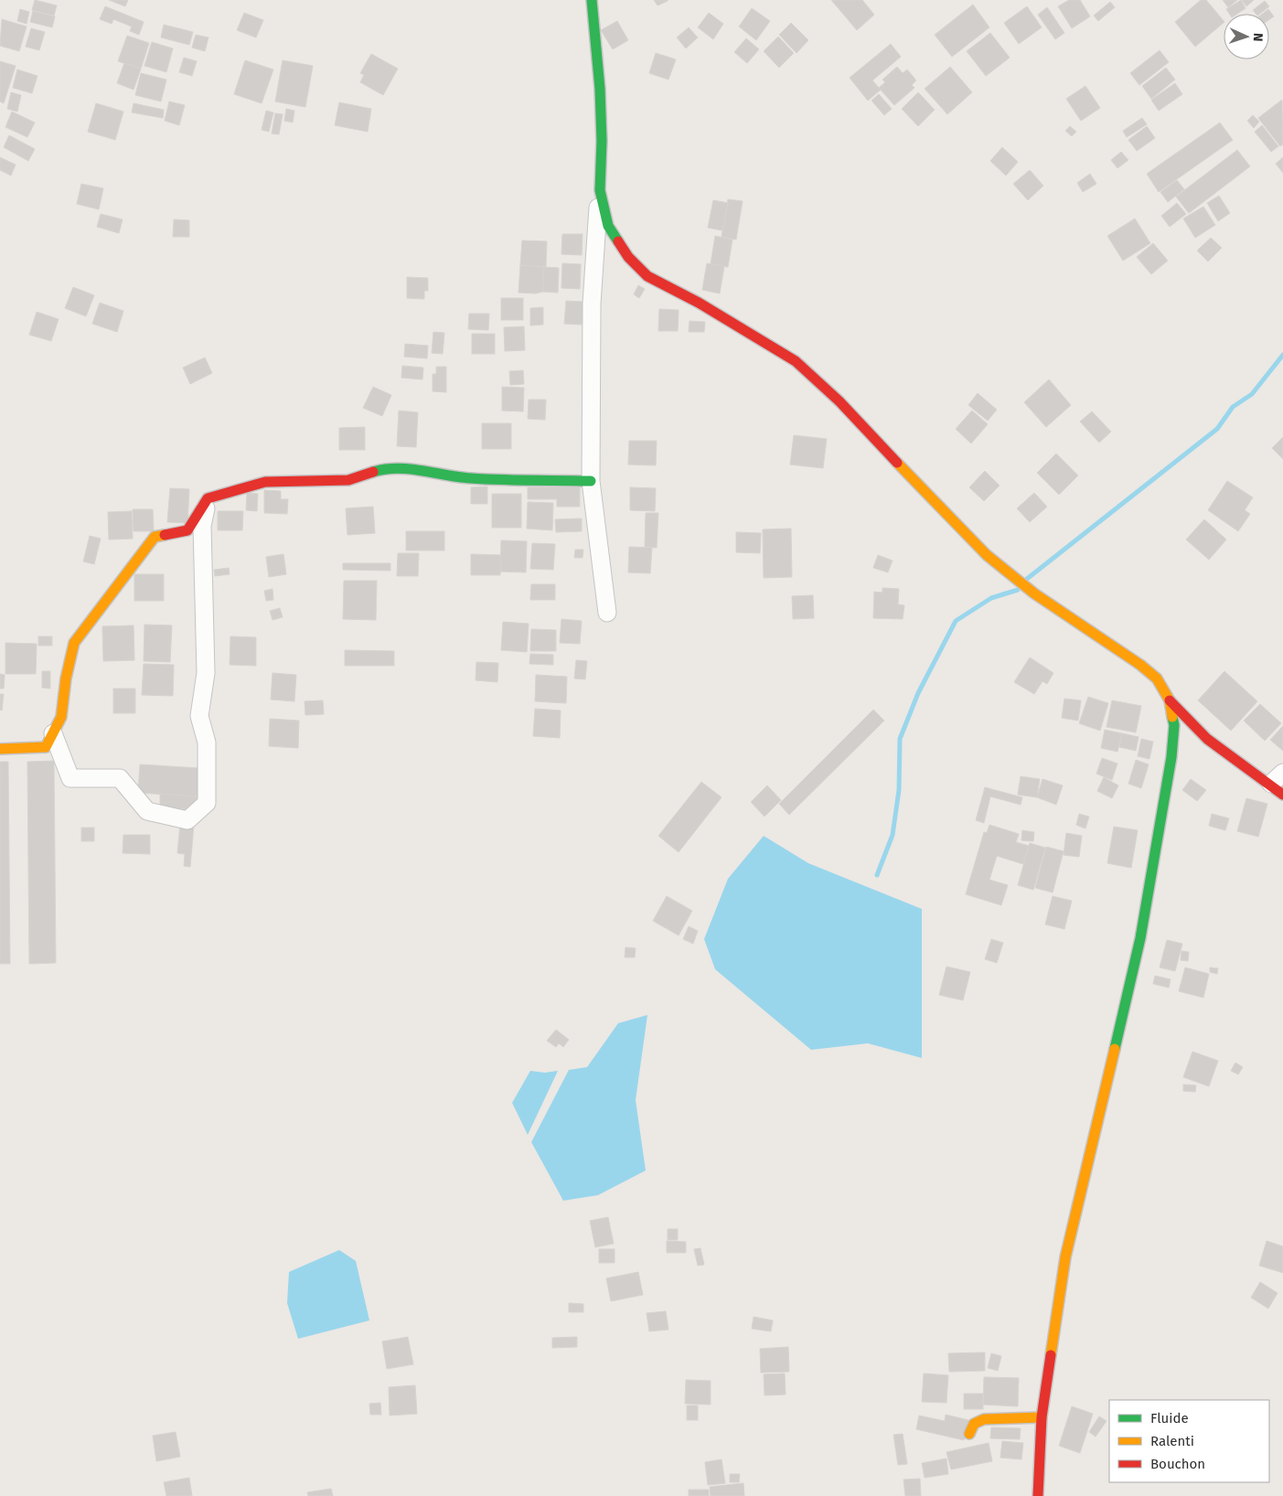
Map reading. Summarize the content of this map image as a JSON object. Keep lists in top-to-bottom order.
{
  "legend": ["Fluide", "Ralenti", "Bouchon"],
  "north": "right"
}
